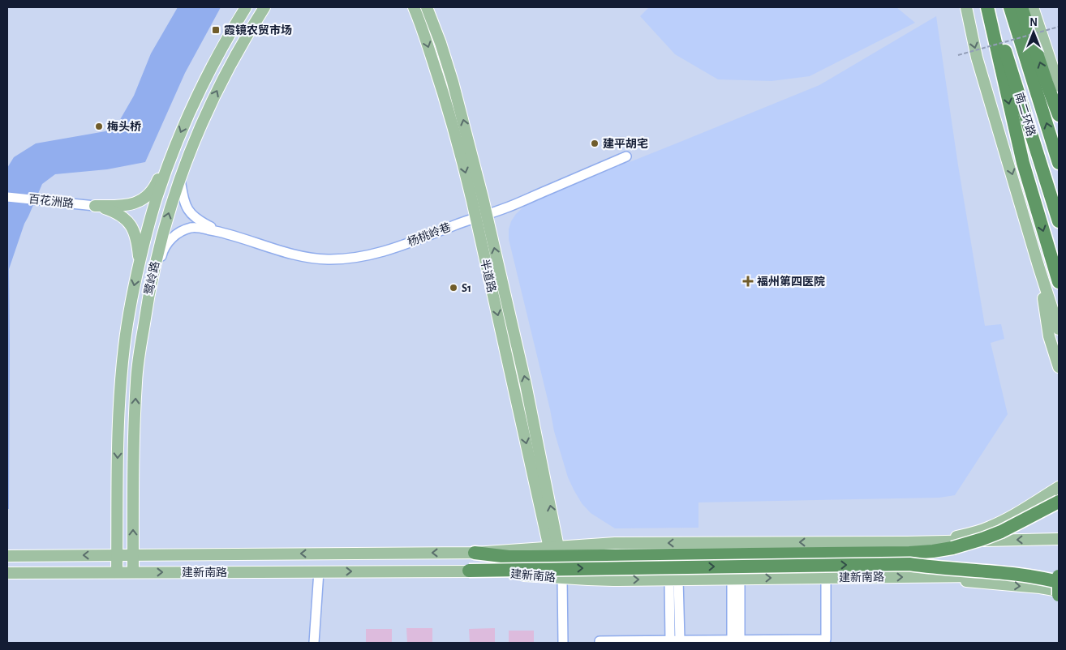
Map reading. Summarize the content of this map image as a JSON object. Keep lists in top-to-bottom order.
{
  "streets": {
    "highway": ["南二环路"],
    "main road": ["半道路", "鹭岭路", "建新南路"],
    "street": ["百花洲路", "杨桃岭巷"]
  },
  "crossings": [
    ["杨桃岭巷", "半道路"],
    ["半道路", "建新南路"],
    ["鹭岭路", "建新南路"]
  ],
  "places": {
    "transit": ["霞镜农贸市场"],
    "other": ["梅头桥", "建平胡宅", "S1"],
    "health": ["福州第四医院"]
  },
  "north": "top"
}
